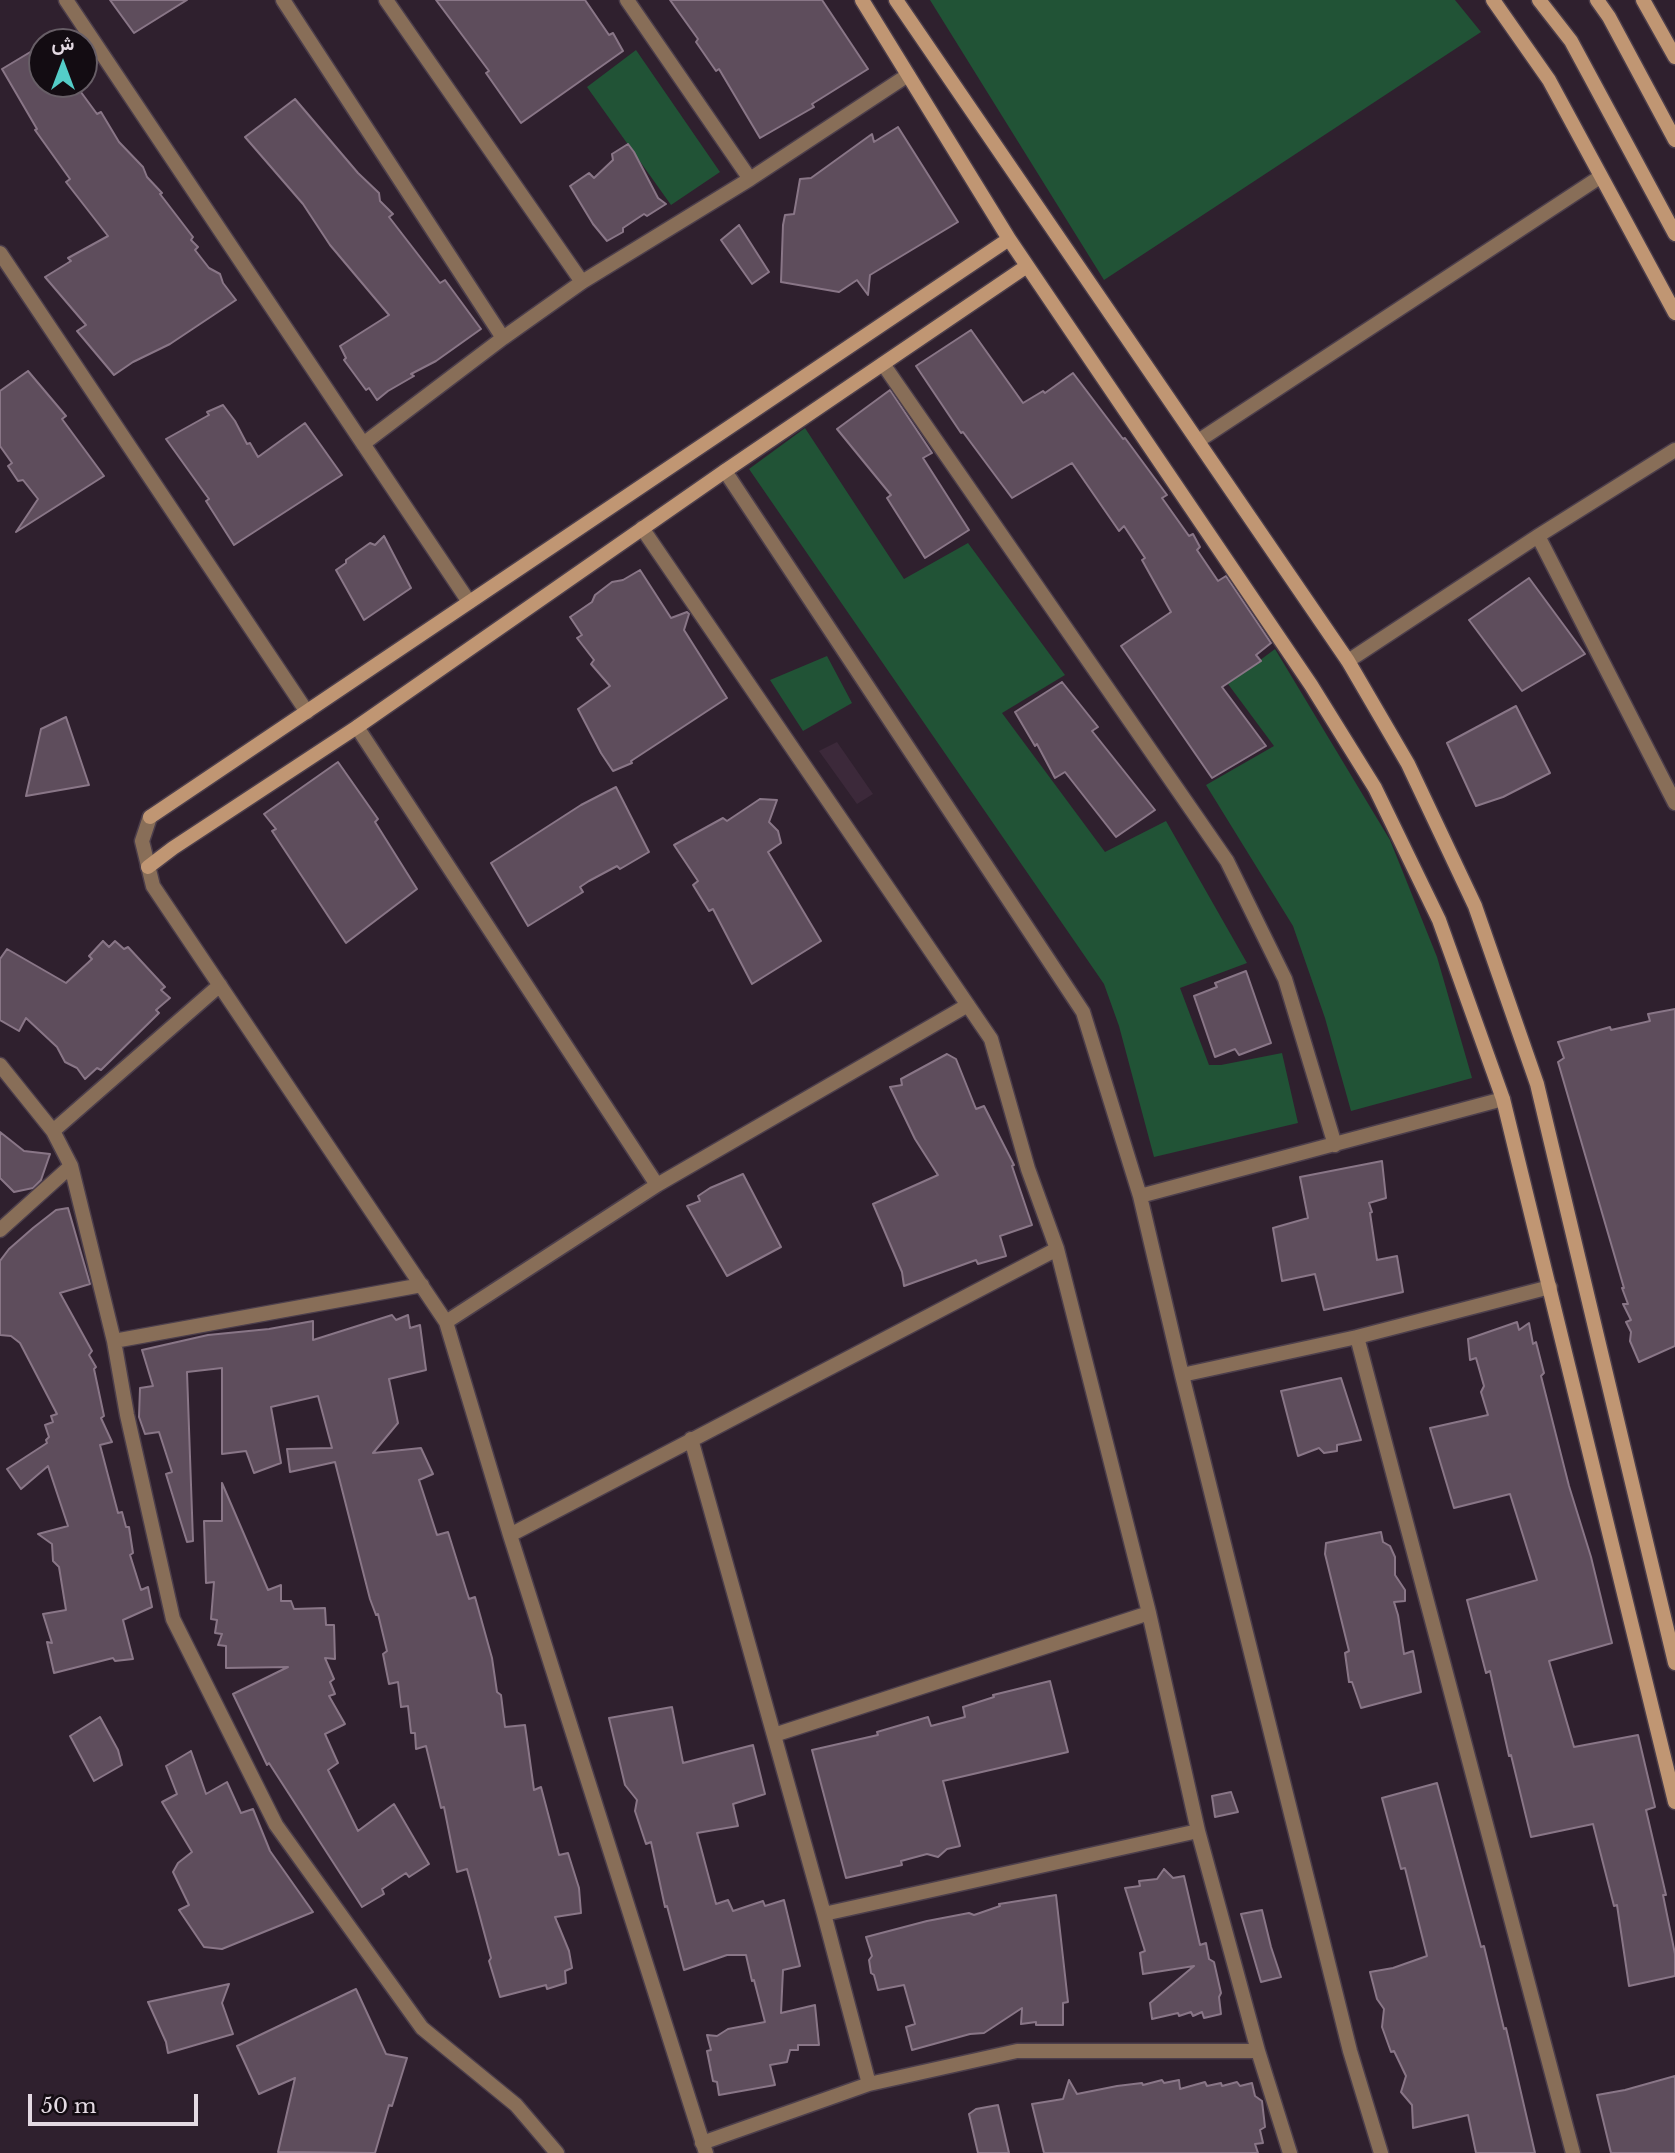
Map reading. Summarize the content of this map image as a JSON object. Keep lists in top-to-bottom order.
{
  "scale_bar": "50 m",
  "north": "top"
}
